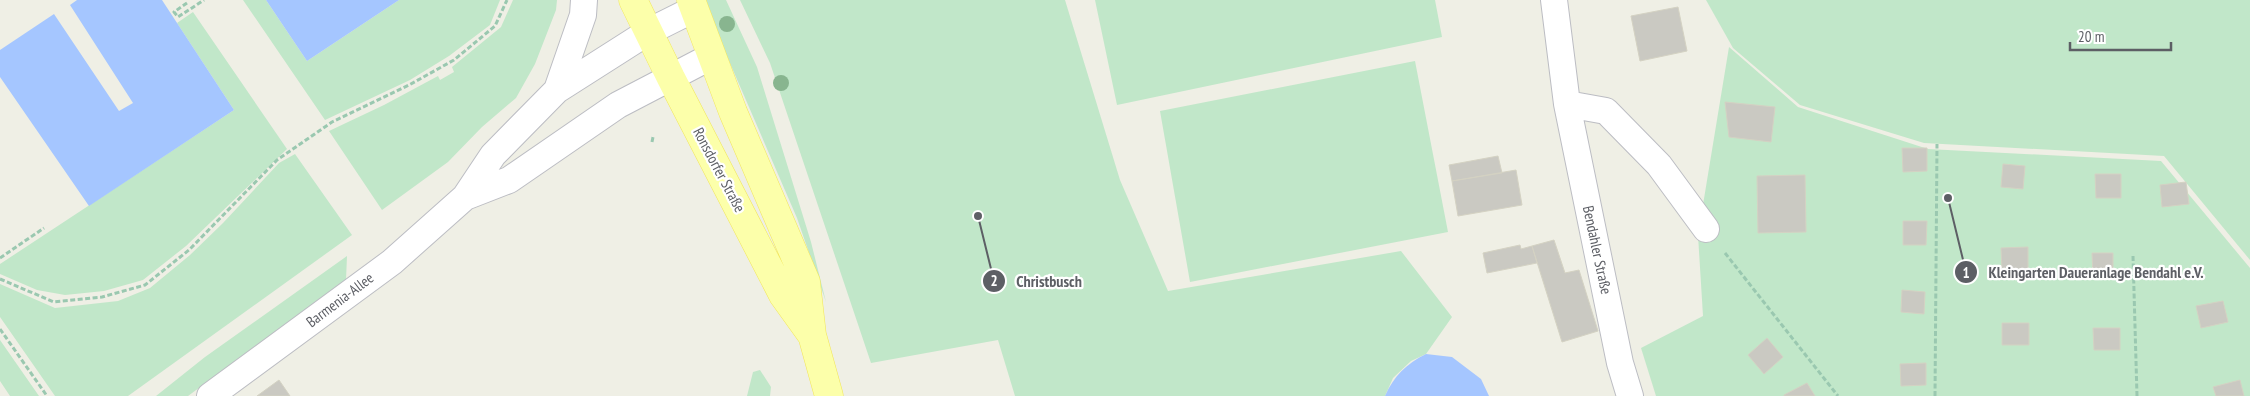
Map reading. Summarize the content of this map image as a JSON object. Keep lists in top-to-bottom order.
{
  "streets": {
    "main road": ["Ronsdorfer Straße"],
    "street": ["Bendahler Straße", "Barmenia-Allee"]
  },
  "crossings": [
    ["Ronsdorfer Straße", "Barmenia-Allee"]
  ],
  "places": ["Kleingarten Daueranlage Bendahl e.V.", "Christbusch"],
  "scale_bar": "20 m"
}
